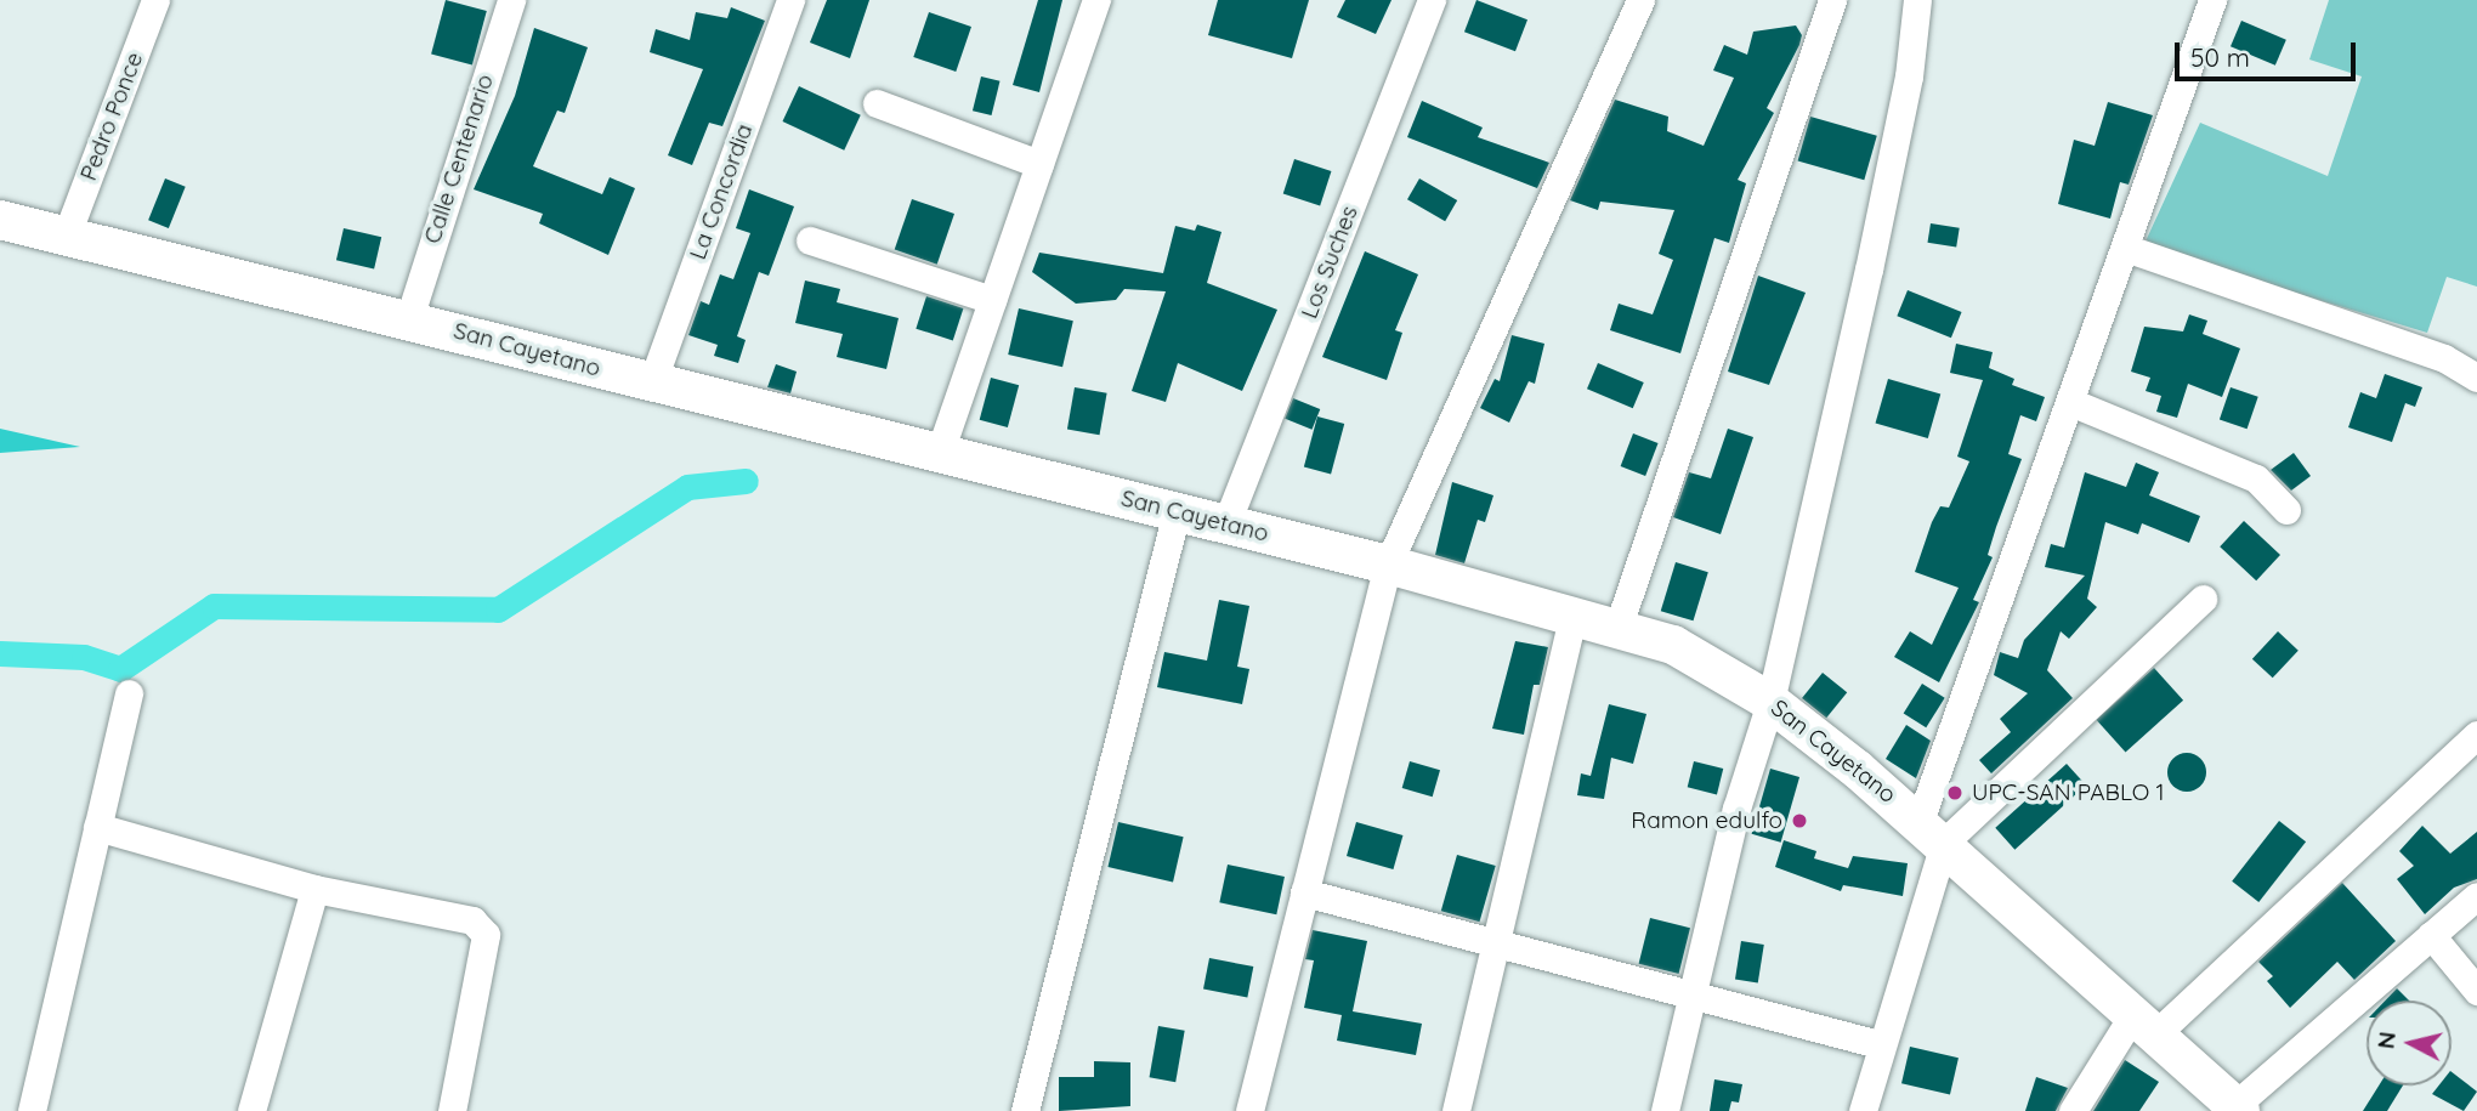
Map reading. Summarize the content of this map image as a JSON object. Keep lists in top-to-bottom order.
{
  "streets": {
    "main road": ["San Cayetano"],
    "street": [
      "Pedro Ponce",
      "Calle Centenario",
      "La Concordia",
      "Los Suches"
    ]
  },
  "crossings": [
    ["Pedro Ponce", "San Cayetano"],
    ["Calle Centenario", "San Cayetano"],
    ["La Concordia", "San Cayetano"],
    ["Los Suches", "San Cayetano"]
  ],
  "places": ["UPC-SAN PABLO 1", "Ramon edulfo"],
  "scale_bar": "50 m",
  "north": "left"
}
